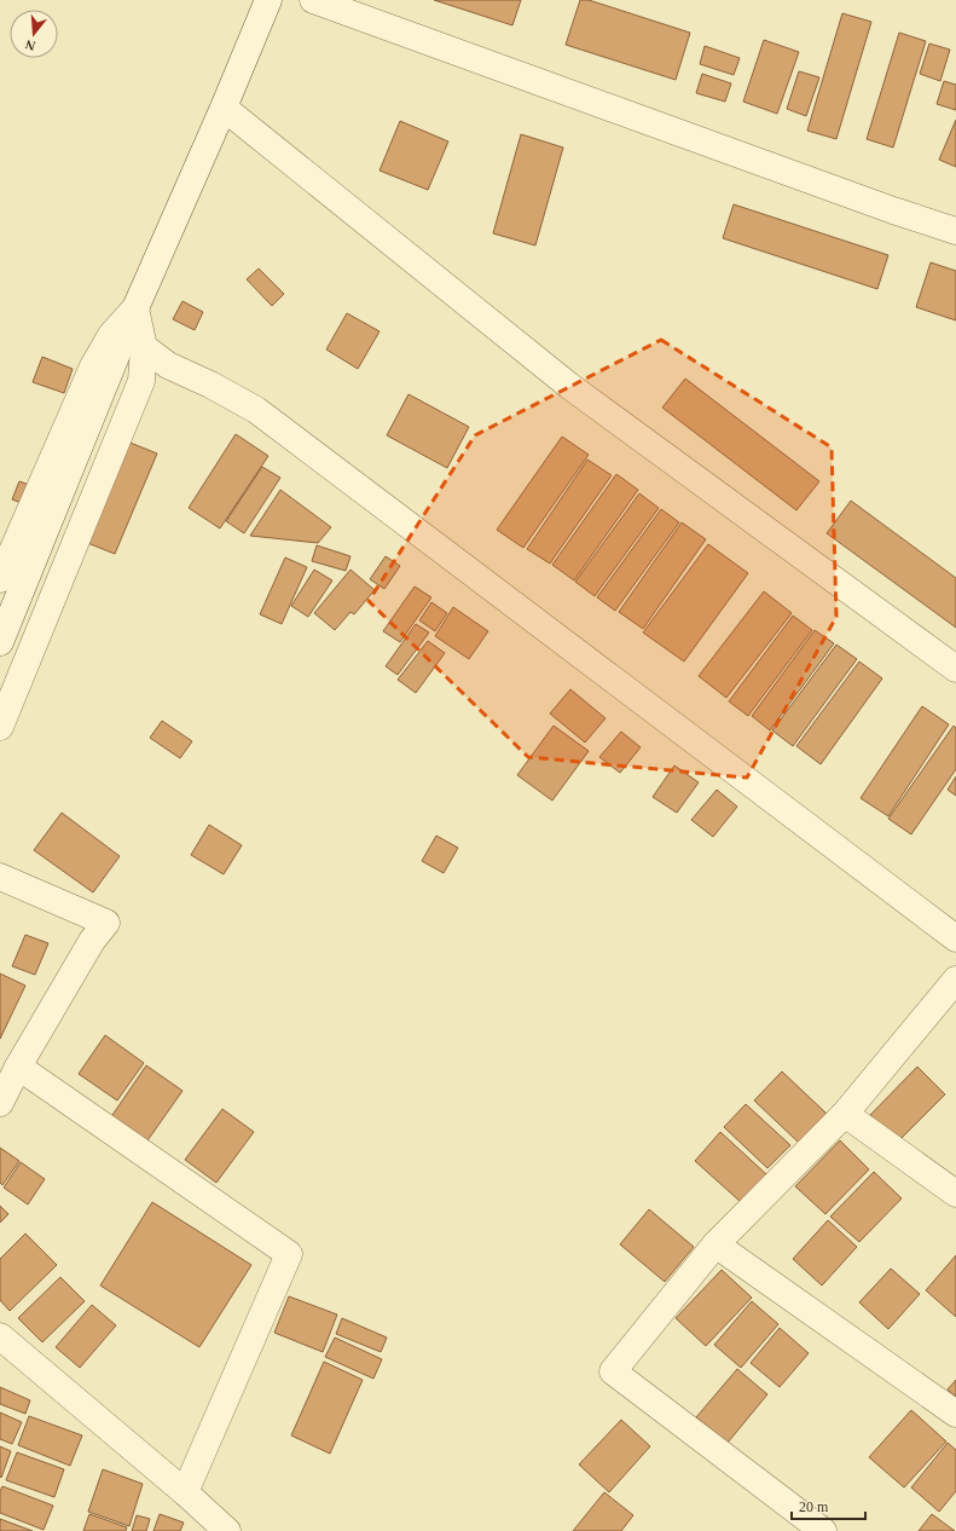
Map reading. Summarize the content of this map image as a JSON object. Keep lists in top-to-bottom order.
{
  "scale_bar": "20 m",
  "north": "bottom"
}
